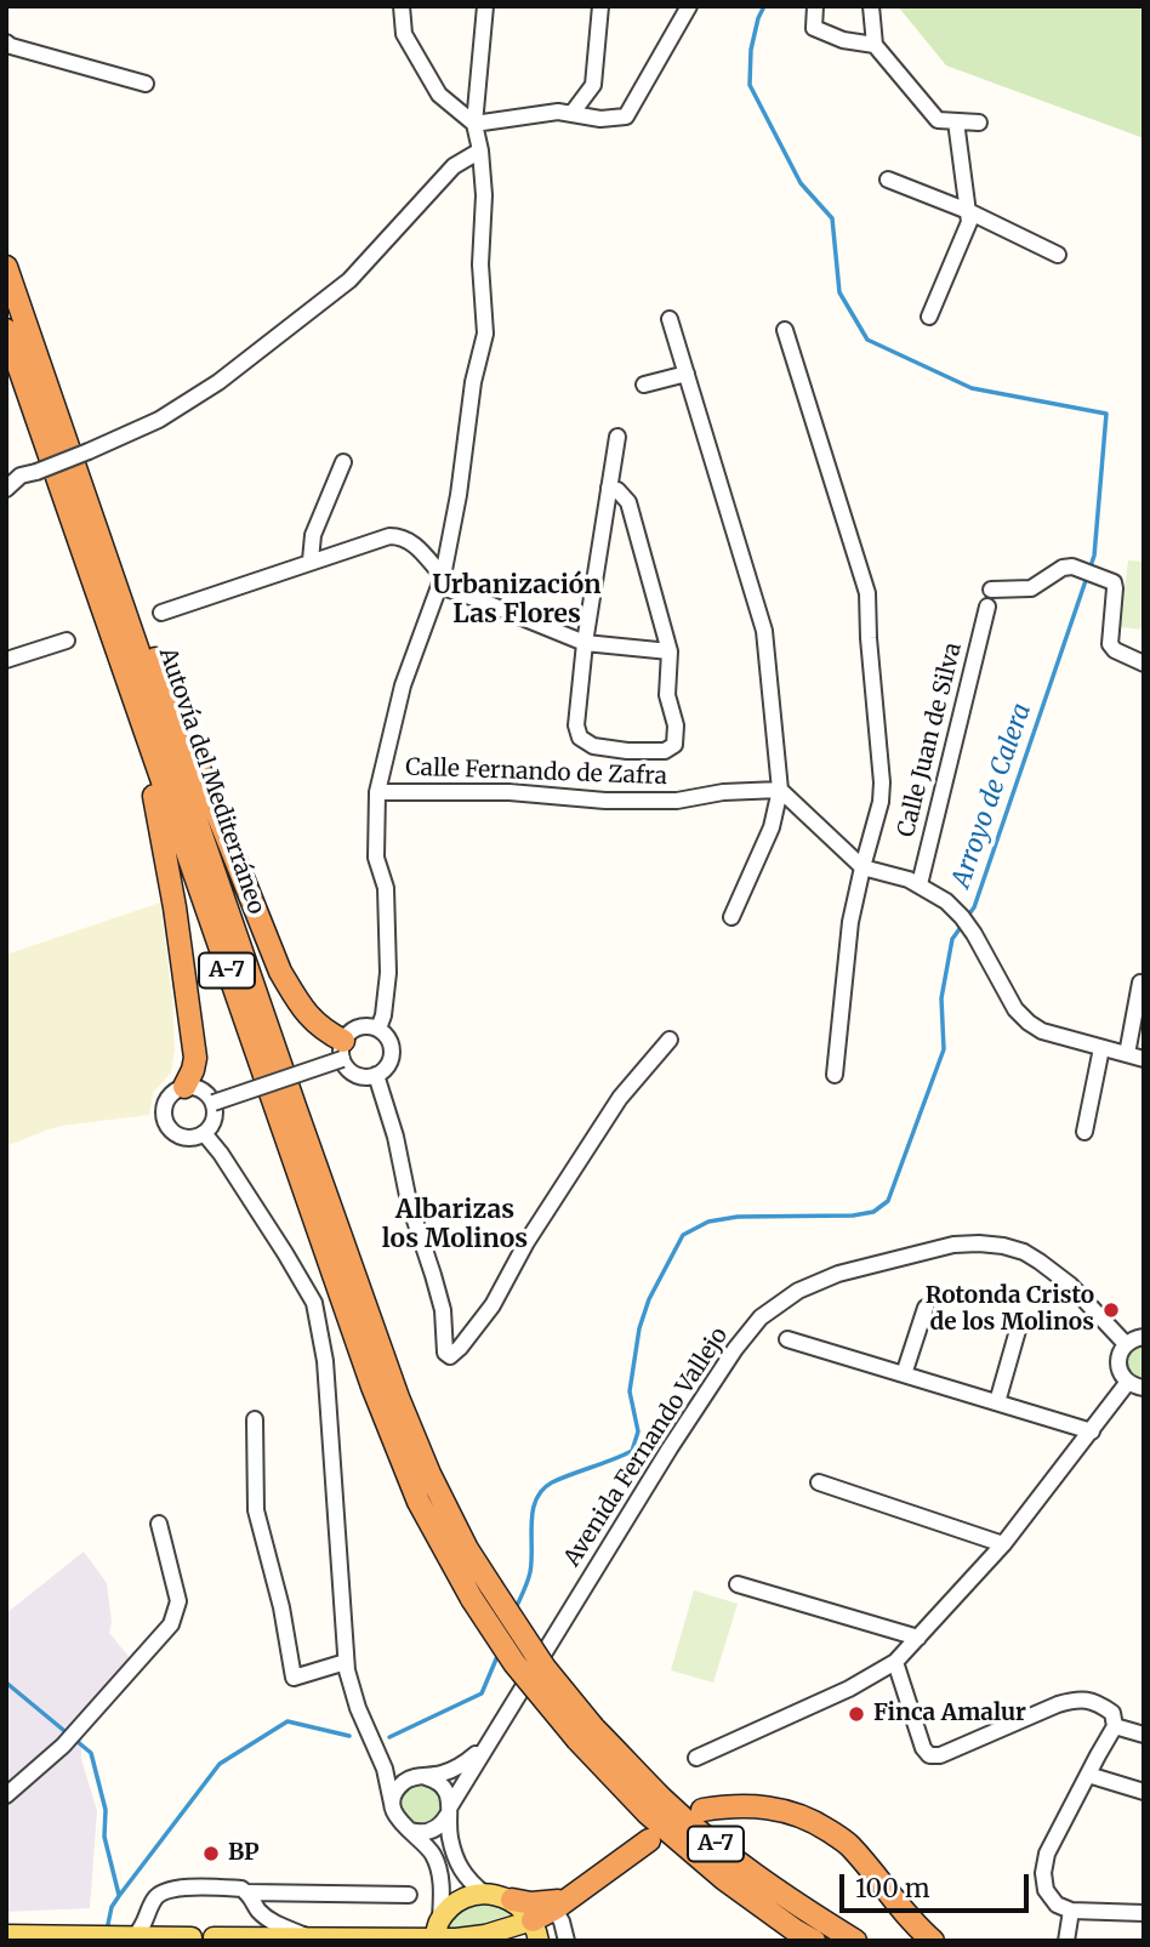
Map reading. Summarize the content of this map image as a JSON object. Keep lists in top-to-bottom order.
{
  "streets": {
    "highway": ["Autovía del Mediterráneo", "A-7"],
    "street": ["Calle Juan de Silva", "Calle Fernando de Zafra", "Avenida Fernando Vallejo"]
  },
  "districts": ["Urbanización Las Flores", "Albarizas los Molinos"],
  "water": ["Arroyo de Calera"],
  "places": ["Rotonda Cristo de los Molinos", "Finca Amalur", "BP"],
  "scale_bar": "100 m"
}
